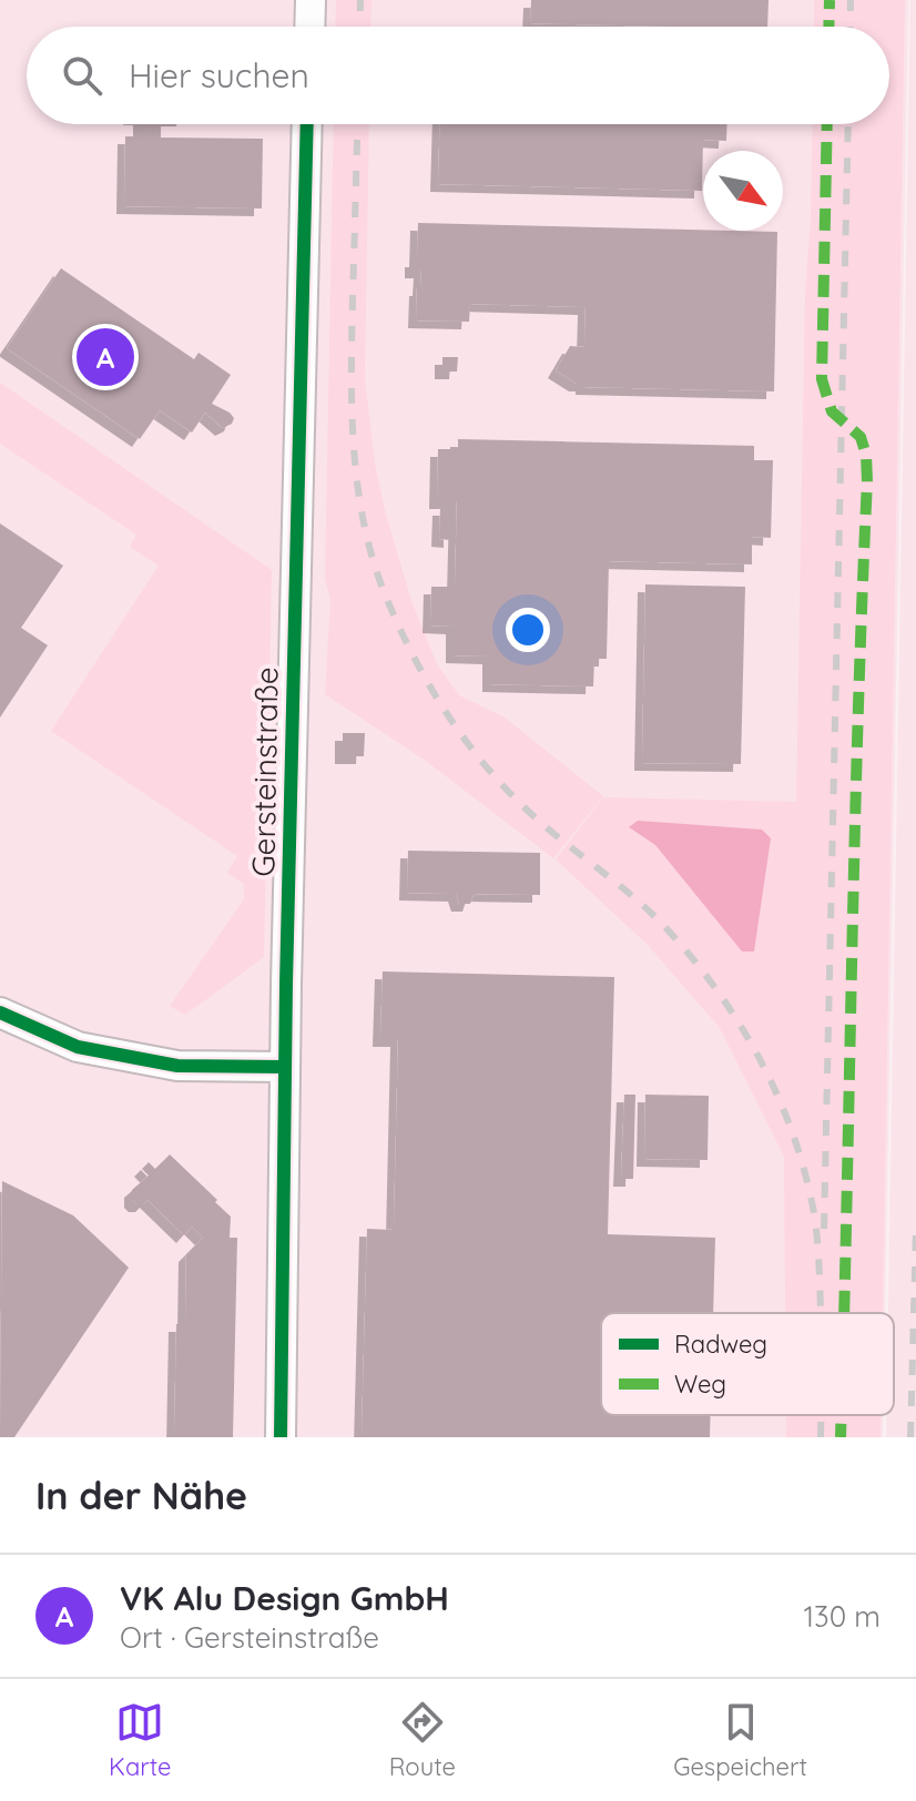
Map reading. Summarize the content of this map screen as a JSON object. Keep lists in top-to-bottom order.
{
  "streets": {
    "street": ["Gersteinstraße"]
  },
  "legend": ["Radweg", "Weg"],
  "north": "bottom right",
  "page": {
    "search": "Hier suchen",
    "pins": "A",
    "heading": "In der Nähe",
    "list": [
      {
        "mark": "A",
        "name": "VK Alu Design GmbH",
        "note": "Ort · Gersteinstraße",
        "value": "130 m"
      }
    ],
    "nav": ["Karte", "Route", "Gespeichert"]
  }
}
